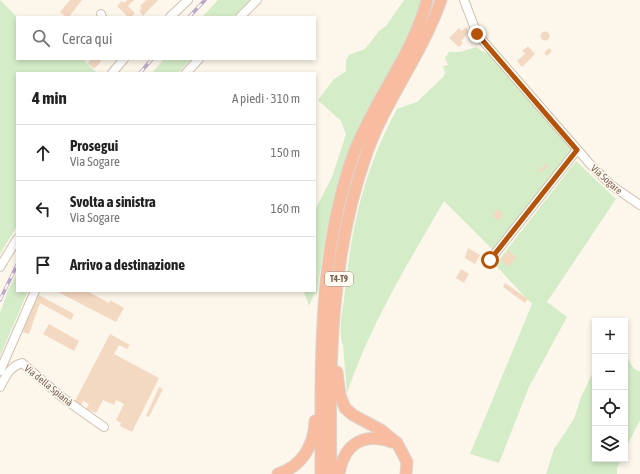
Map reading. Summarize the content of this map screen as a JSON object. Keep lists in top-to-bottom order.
{
  "streets": {
    "highway": ["T4-T9"],
    "street": ["Via Sogare", "Via della Spianà"]
  },
  "page": {
    "search": "Cerca qui",
    "heading": ["4 min", "A piedi · 310 m"],
    "list": [
      ["Prosegui", "Via Sogare", "150 m"],
      ["Svolta a sinistra", "Via Sogare", "160 m"],
      "Arrivo a destinazione"
    ],
    "map_buttons": ["+", "−"]
  }
}
